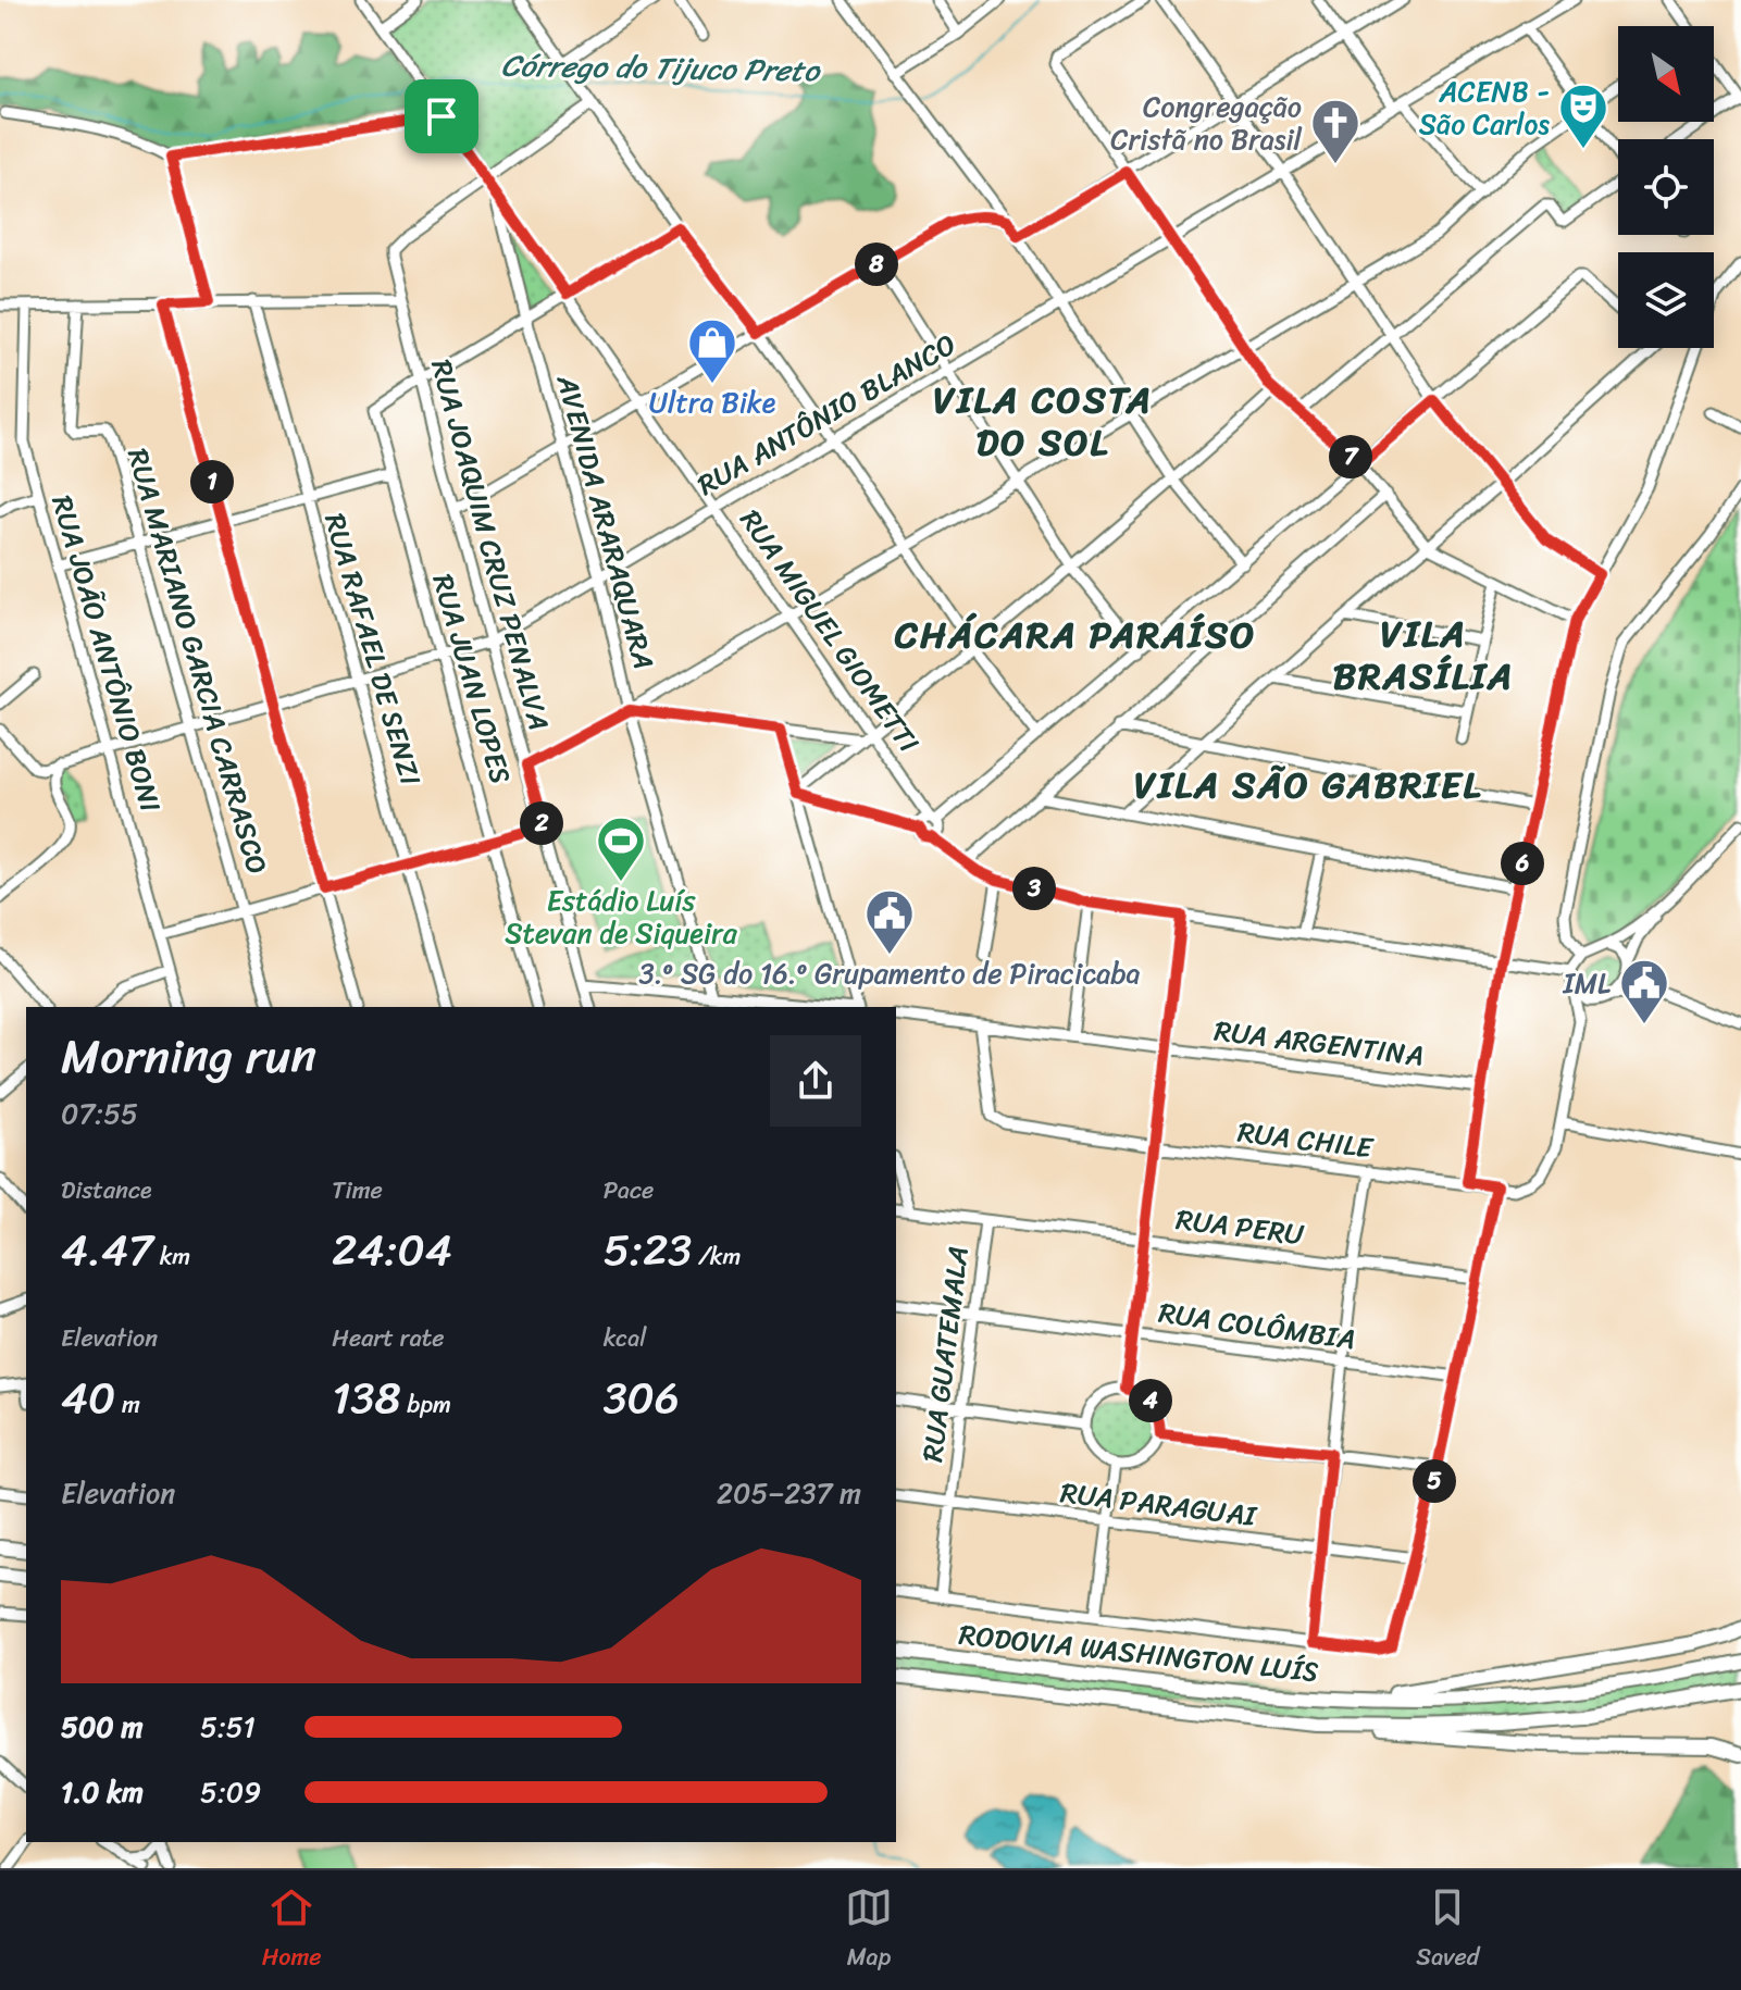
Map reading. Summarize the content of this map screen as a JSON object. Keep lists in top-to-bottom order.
{
  "streets": {
    "highway": ["RODOVIA WASHINGTON LUÍS"],
    "street": [
      "RUA ANTÔNIO BLANCO",
      "AVENIDA ARARAQUARA",
      "RUA JOAQUIM CRUZ PENALVA",
      "RUA MIGUEL GIOMETTI",
      "RUA RAFAEL DE SENZI",
      "RUA JOÃO ANTÔNIO BONI",
      "RUA MARIANO GARCIA CARRASCO",
      "RUA JUAN LOPES",
      "RUA ARGENTINA",
      "RUA CHILE",
      "RUA PERU",
      "RUA COLÔMBIA",
      "RUA GUATEMALA",
      "RUA PARAGUAI"
    ]
  },
  "crossings": [
    ["RUA ANTÔNIO BLANCO", "AVENIDA ARARAQUARA"],
    ["RUA ANTÔNIO BLANCO", "RUA JOAQUIM CRUZ PENALVA"],
    ["RUA ANTÔNIO BLANCO", "RUA MIGUEL GIOMETTI"],
    ["RUA ANTÔNIO BLANCO", "RUA RAFAEL DE SENZI"],
    ["RUA ANTÔNIO BLANCO", "RUA JOÃO ANTÔNIO BONI"],
    ["RUA ANTÔNIO BLANCO", "RUA MARIANO GARCIA CARRASCO"],
    ["RUA ANTÔNIO BLANCO", "RUA JUAN LOPES"],
    ["AVENIDA ARARAQUARA", "RUA MIGUEL GIOMETTI"],
    ["RUA JOAQUIM CRUZ PENALVA", "RUA MIGUEL GIOMETTI"],
    ["RUA JOAQUIM CRUZ PENALVA", "RUA JUAN LOPES"],
    ["RUA ARGENTINA", "RUA CHILE"],
    ["RUA PERU", "RUA GUATEMALA"],
    ["RUA COLÔMBIA", "RUA GUATEMALA"],
    ["RUA GUATEMALA", "RUA PARAGUAI"]
  ],
  "districts": [
    "VILA COSTA DO SOL",
    "VILA BRASÍLIA",
    "CHÁCARA PARAÍSO",
    "VILA SÃO GABRIEL"
  ],
  "water": ["Córrego do Tijuco Preto"],
  "places": {
    "theatre": ["ACENB - São Carlos"],
    "church": ["Congregação Cristã no Brasil"],
    "shop": ["Ultra Bike"],
    "sports": ["Estádio Luís Stevan de Siqueira"],
    "public building": ["3.º SG do 16.º Grupamento de Piracicaba", "IML"]
  },
  "north": "bottom right",
  "page": {
    "pins": [
      "8",
      "7",
      "1",
      "2",
      "6",
      "3",
      "4",
      "5"
    ],
    "heading": ["Morning run", "07:55"],
    "stats": [
      ["Distance", "4.47 km"],
      ["Time", "24:04"],
      ["Pace", "5:23 /km"],
      ["Elevation", "40 m"],
      ["Heart rate", "138 bpm"],
      ["kcal", "306"]
    ],
    "chart": ["Elevation", "205–237 m"],
    "list": [
      {
        "name": "500 m",
        "note": "5:51"
      },
      {
        "name": "1.0 km",
        "note": "5:09"
      }
    ],
    "tabs": ["Home", "Map", "Saved"]
  }
}
